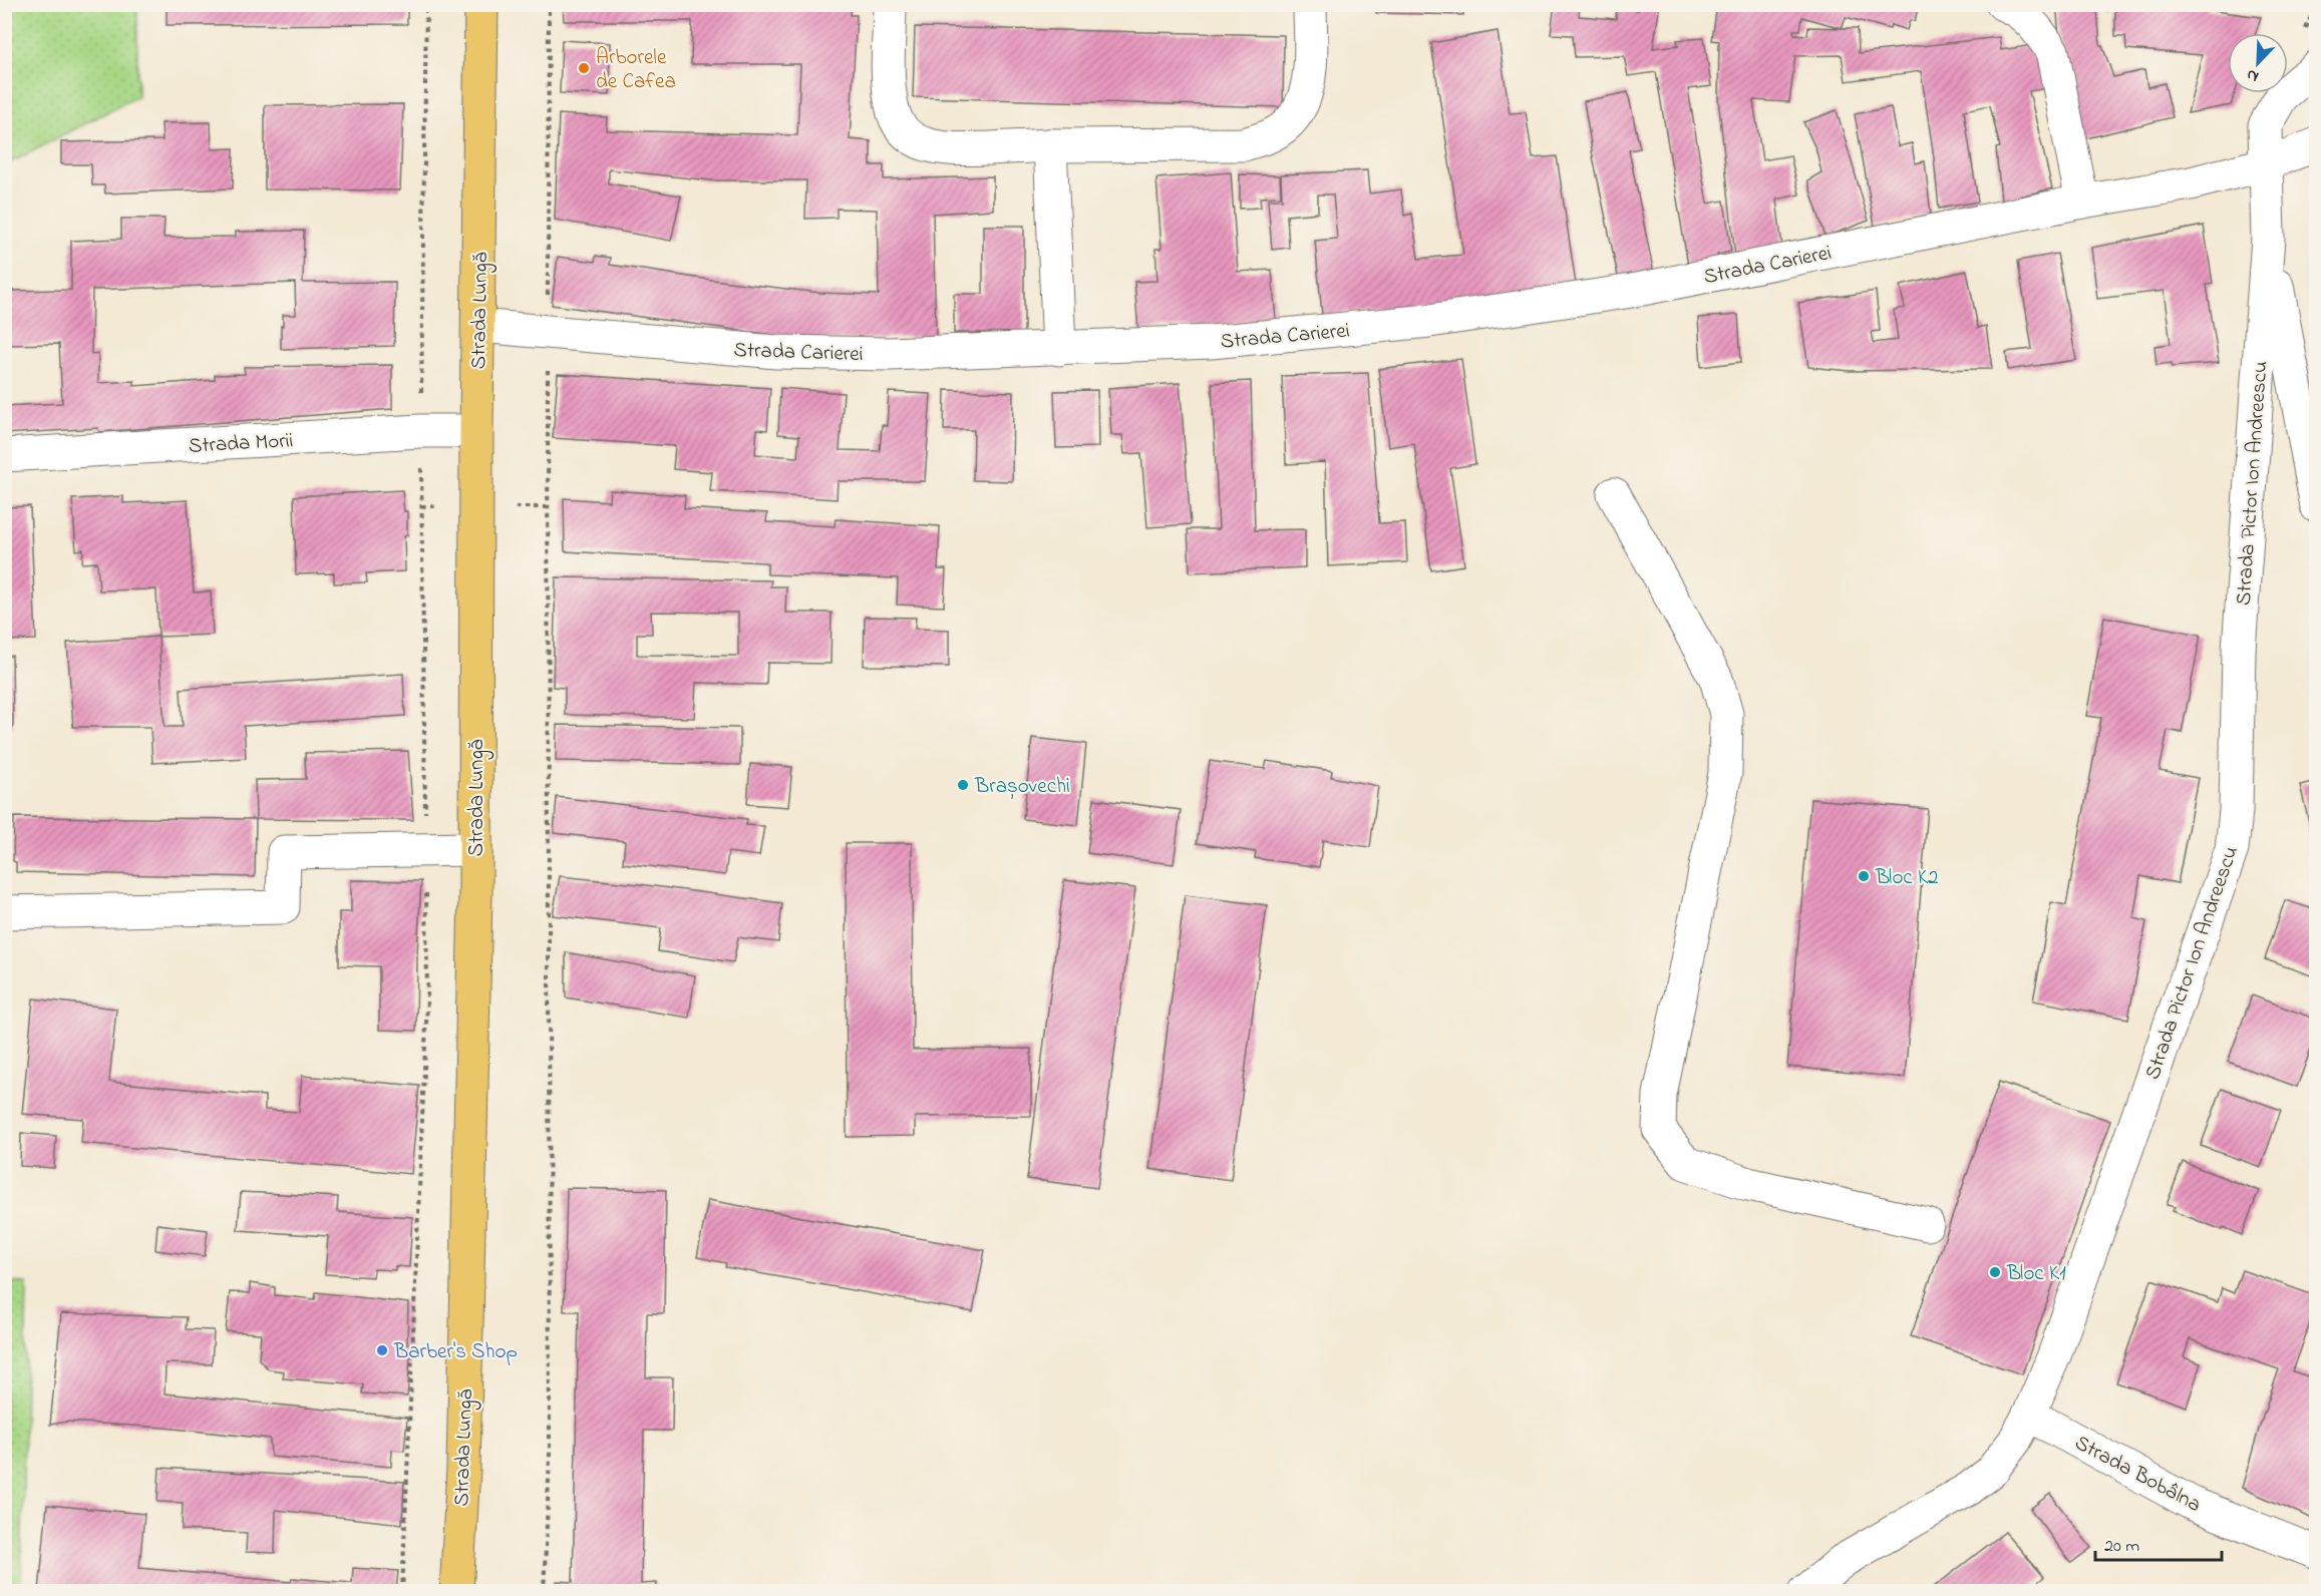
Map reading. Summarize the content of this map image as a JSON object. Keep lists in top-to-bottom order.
{
  "streets": {
    "main road": ["Strada Lungă"],
    "street": [
      "Strada Carierei",
      "Strada Morii",
      "Strada Pictor Ion Andreescu",
      "Strada Bobâlna"
    ]
  },
  "crossings": [
    ["Strada Carierei", "Strada Lungă"],
    ["Strada Carierei", "Strada Pictor Ion Andreescu"],
    ["Strada Lungă", "Strada Morii"],
    ["Strada Pictor Ion Andreescu", "Strada Bobâlna"]
  ],
  "places": [
    "Arborele de Cafea",
    "Brașovechi",
    "Bloc K2",
    "Bloc K1",
    "Barber's Shop"
  ],
  "scale_bar": "20 m",
  "north": "bottom left"
}
